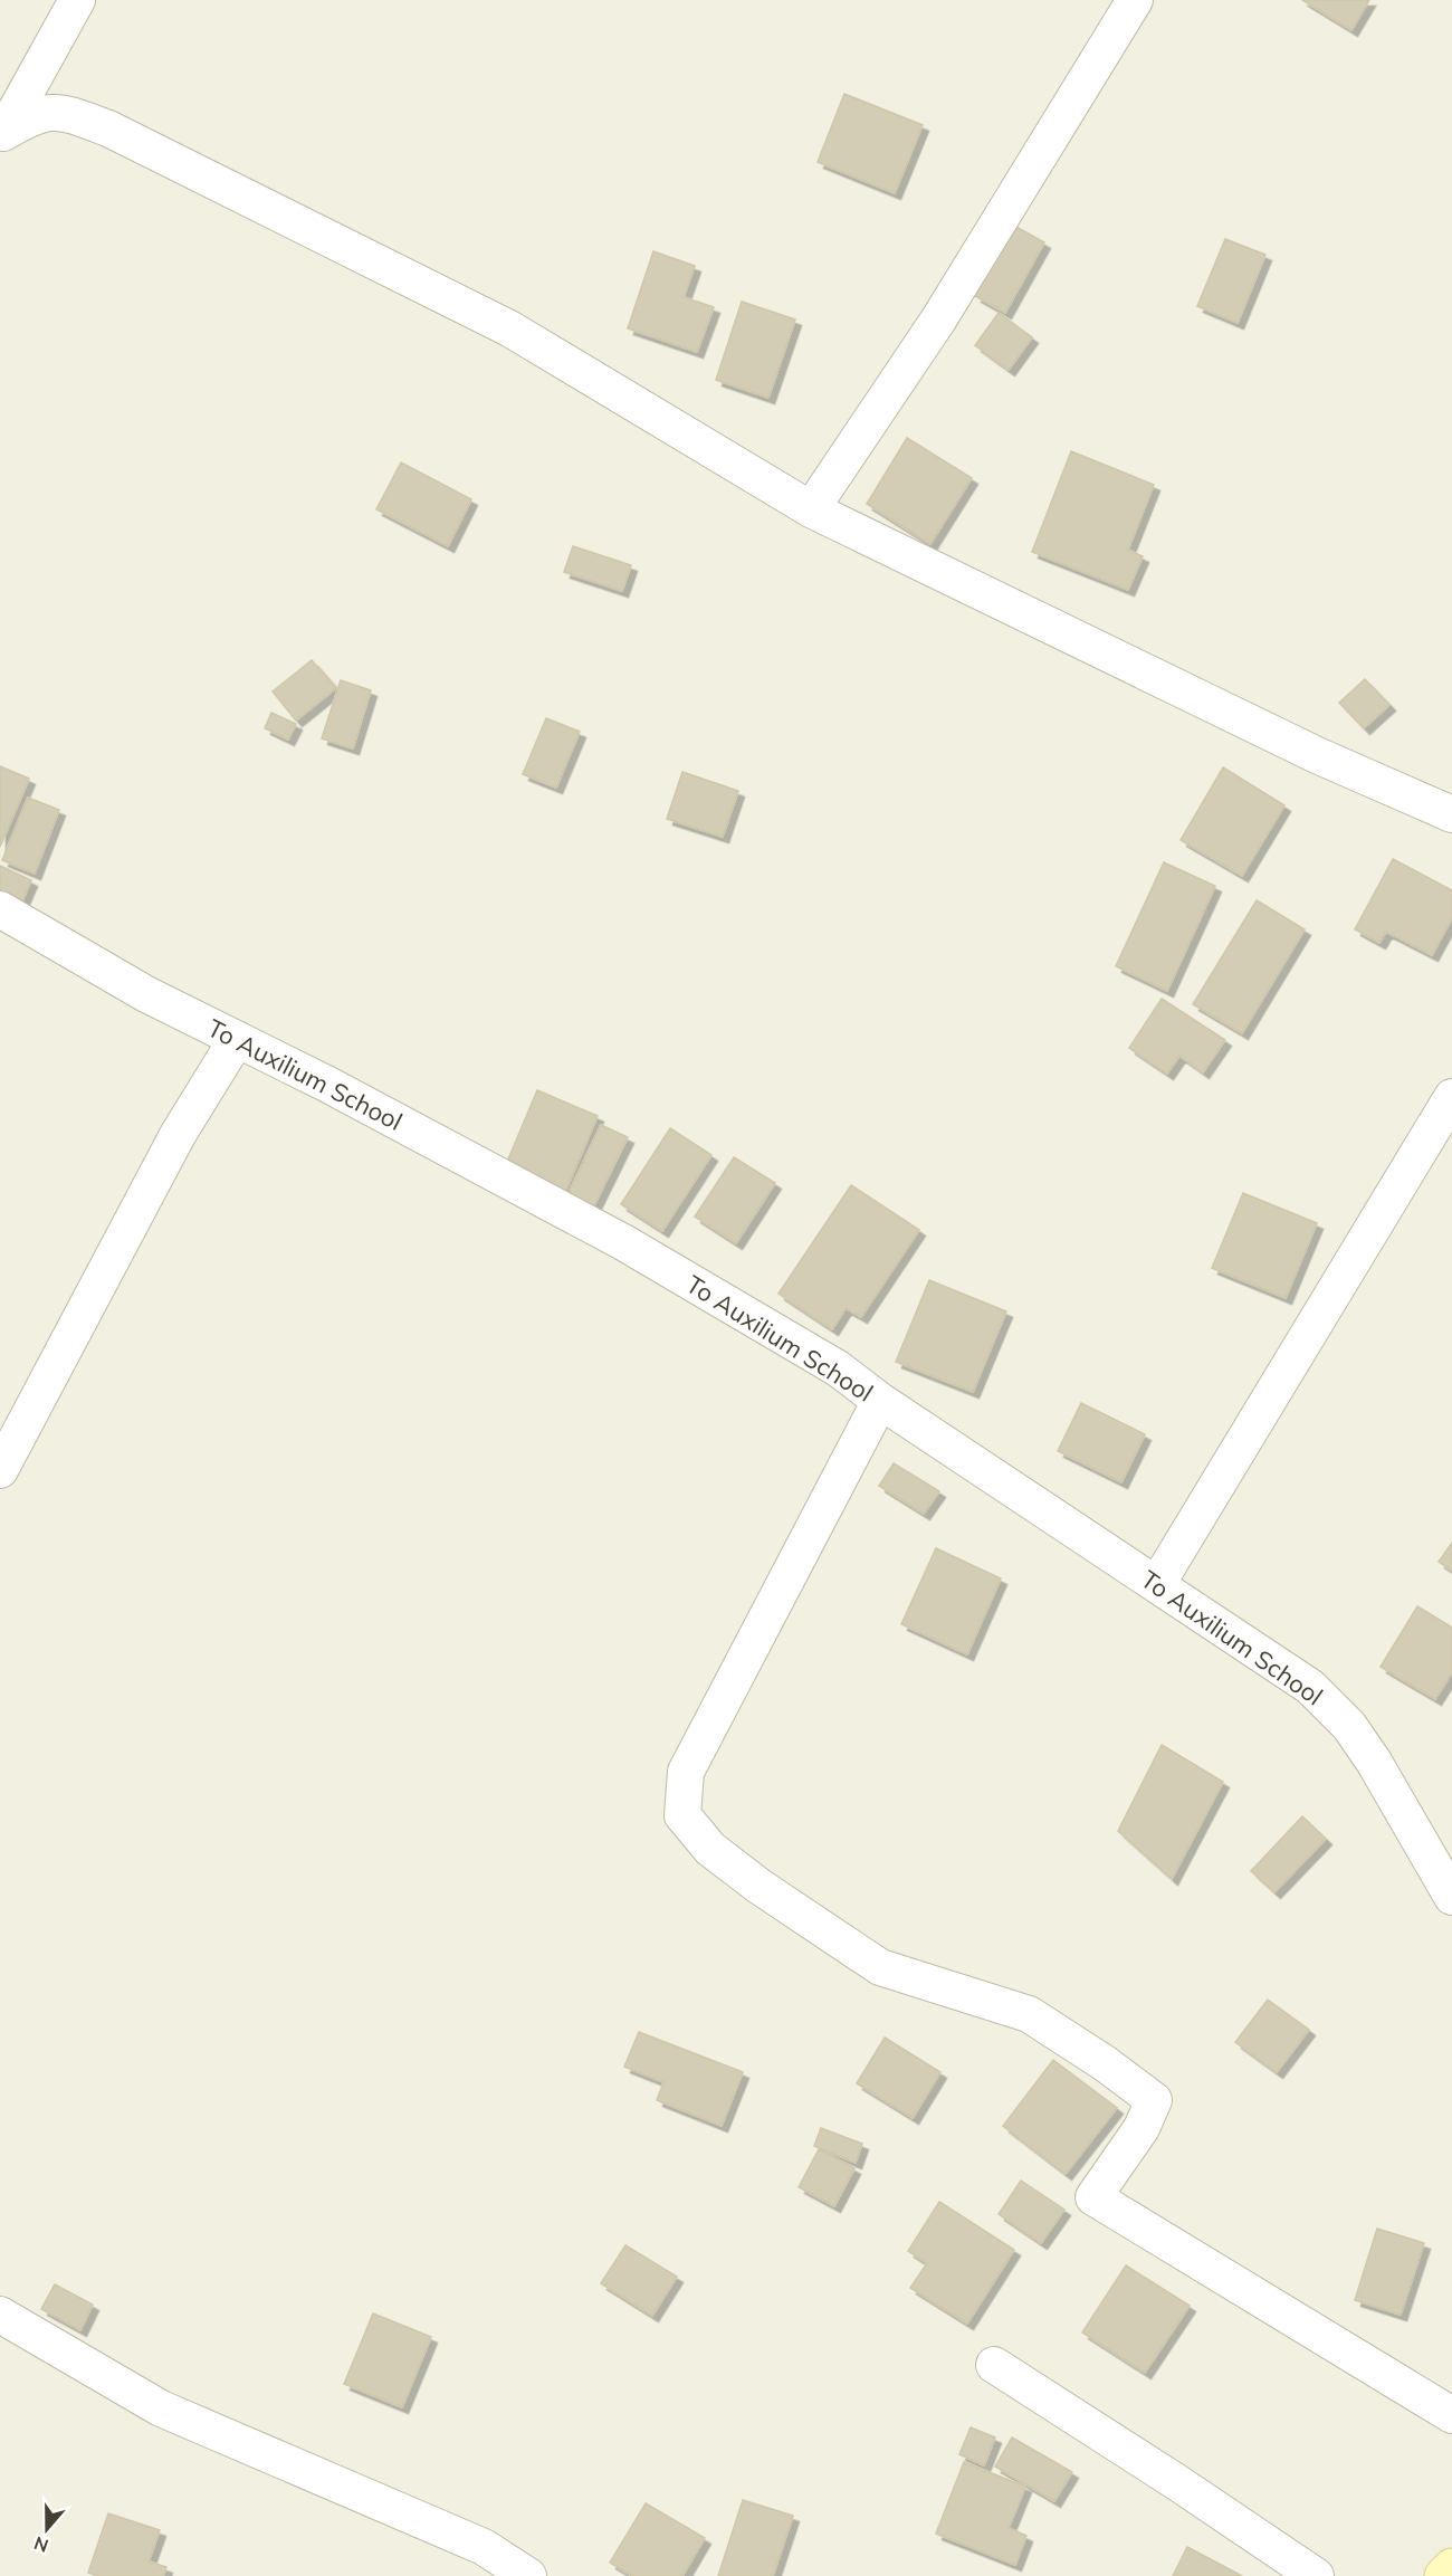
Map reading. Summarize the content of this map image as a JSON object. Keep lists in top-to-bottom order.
{
  "streets": {
    "street": ["To Auxilium School"]
  },
  "north": "bottom"
}
